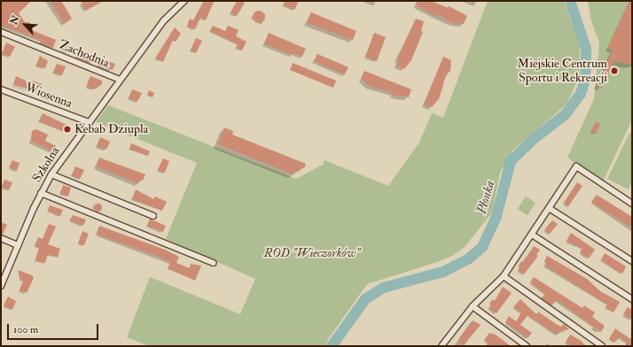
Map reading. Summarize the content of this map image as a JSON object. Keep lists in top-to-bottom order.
{
  "streets": {
    "street": ["Zachodnia", "Wiosenna", "Szkolna"]
  },
  "crossings": [
    ["Zachodnia", "Szkolna"],
    ["Wiosenna", "Szkolna"]
  ],
  "water": ["Płonka"],
  "parks": ["ROD \"Wieczorków\""],
  "places": ["Miejskie Centrum Sportu i Rekreacji", "Kebab Dziupla"],
  "scale_bar": "100 m",
  "north": "top left"
}
